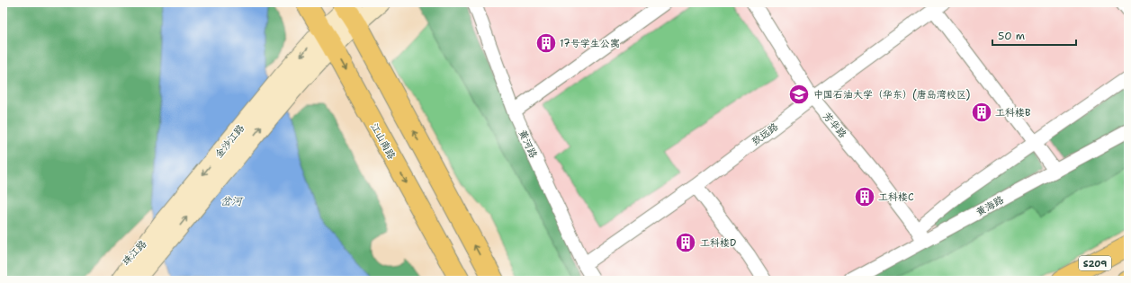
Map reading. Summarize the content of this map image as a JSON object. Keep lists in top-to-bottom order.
{
  "streets": {
    "main road": [
      "金沙江路",
      "江山南路",
      "珠江路",
      "S209"
    ],
    "street": [
      "芳华路",
      "致远路",
      "黄河路",
      "黄海路"
    ]
  },
  "crossings": [
    ["芳华路", "致远路"],
    ["芳华路", "黄海路"],
    ["致远路", "黄河路"],
    ["金沙江路", "江山南路"],
    ["金沙江路", "珠江路"]
  ],
  "water": ["岔河"],
  "places": {
    "building": [
      "17号学生公寓",
      "工科楼B",
      "工科楼C",
      "工科楼D"
    ],
    "school or university": ["中国石油大学（华东）(唐岛湾校区)"]
  },
  "scale_bar": "50 m"
}
